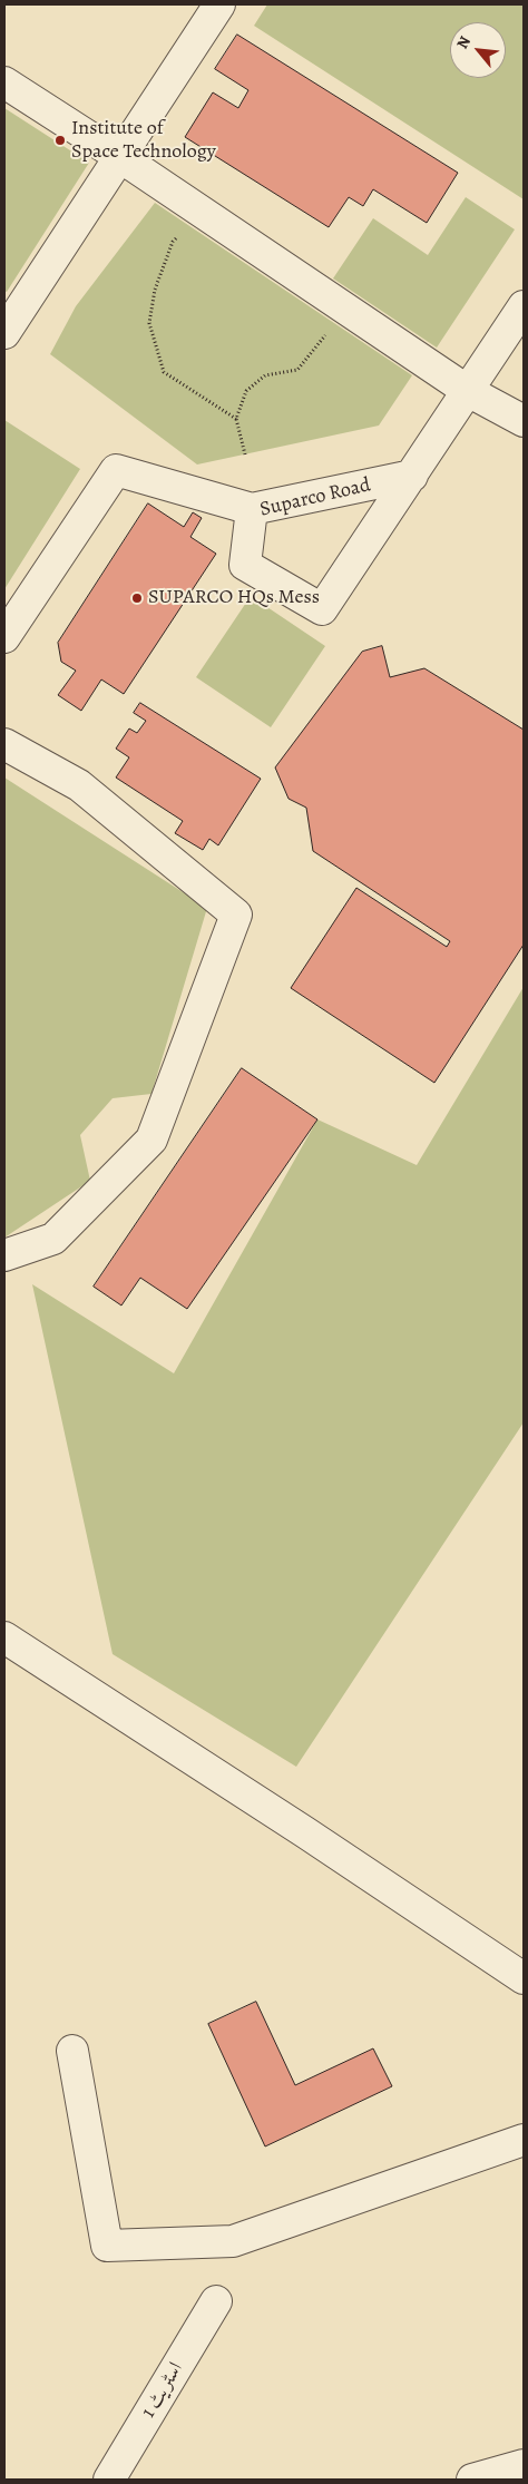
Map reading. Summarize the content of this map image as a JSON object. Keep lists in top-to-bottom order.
{
  "streets": {
    "street": ["Suparco Road", "اسٹریٹ 1"]
  },
  "places": ["Institute of Space Technology", "SUPARCO HQs Mess"],
  "north": "top left"
}
